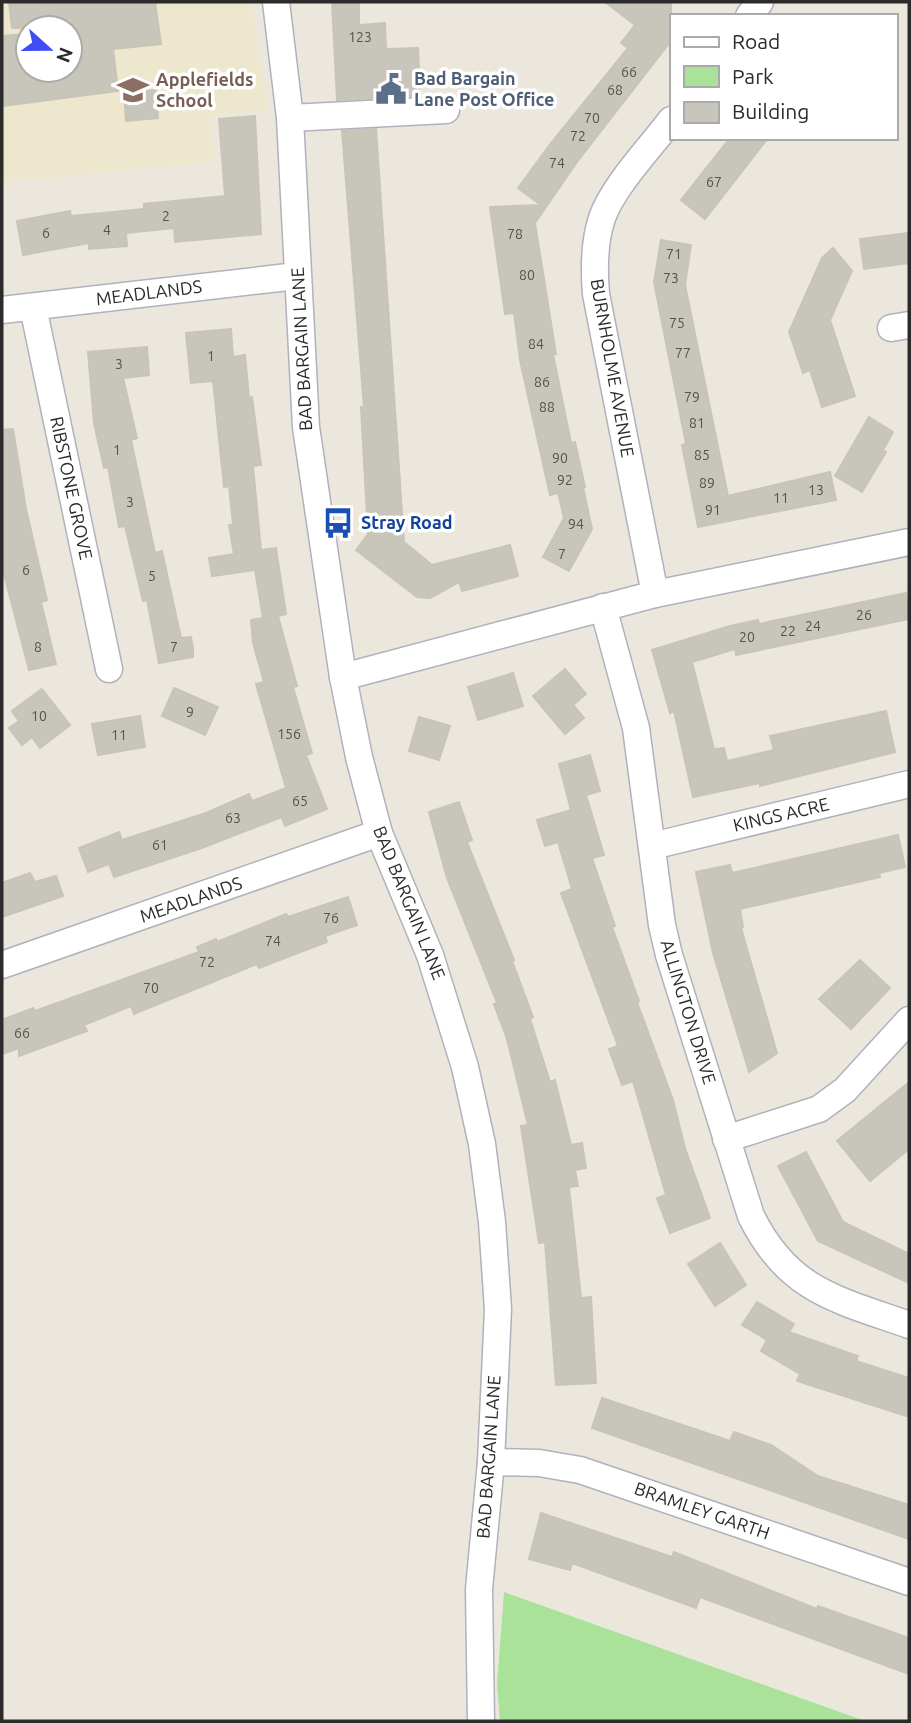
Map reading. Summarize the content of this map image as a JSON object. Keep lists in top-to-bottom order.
{
  "streets": {
    "street": [
      "MEADLANDS",
      "BAD BARGAIN LANE",
      "BURNHOLME AVENUE",
      "RIBSTONE GROVE",
      "KINGS ACRE",
      "ALLINGTON DRIVE",
      "BRAMLEY GARTH"
    ]
  },
  "crossings": [
    ["MEADLANDS", "BAD BARGAIN LANE"],
    ["MEADLANDS", "RIBSTONE GROVE"],
    ["BAD BARGAIN LANE", "BRAMLEY GARTH"],
    ["KINGS ACRE", "ALLINGTON DRIVE"]
  ],
  "places": {
    "public building": ["Bad Bargain Lane Post Office"],
    "school or university": ["Applefields School"],
    "bus stop": ["Stray Road"]
  },
  "house_numbers": [
    "123",
    "66",
    "68",
    "70",
    "72",
    "74",
    "67",
    "2",
    "4",
    "6",
    "78",
    "71",
    "80",
    "73",
    "75",
    "84",
    "77",
    "1",
    "3",
    "86",
    "79",
    "88",
    "81",
    "1",
    "85",
    "90",
    "92",
    "89",
    "13",
    "11",
    "3",
    "91",
    "94",
    "7",
    "6",
    "5",
    "26",
    "24",
    "22",
    "20",
    "8",
    "7",
    "9",
    "10",
    "156",
    "11",
    "65",
    "63",
    "61",
    "76",
    "74",
    "72",
    "70",
    "66"
  ],
  "legend": ["Road", "Park", "Building"],
  "north": "right"
}
